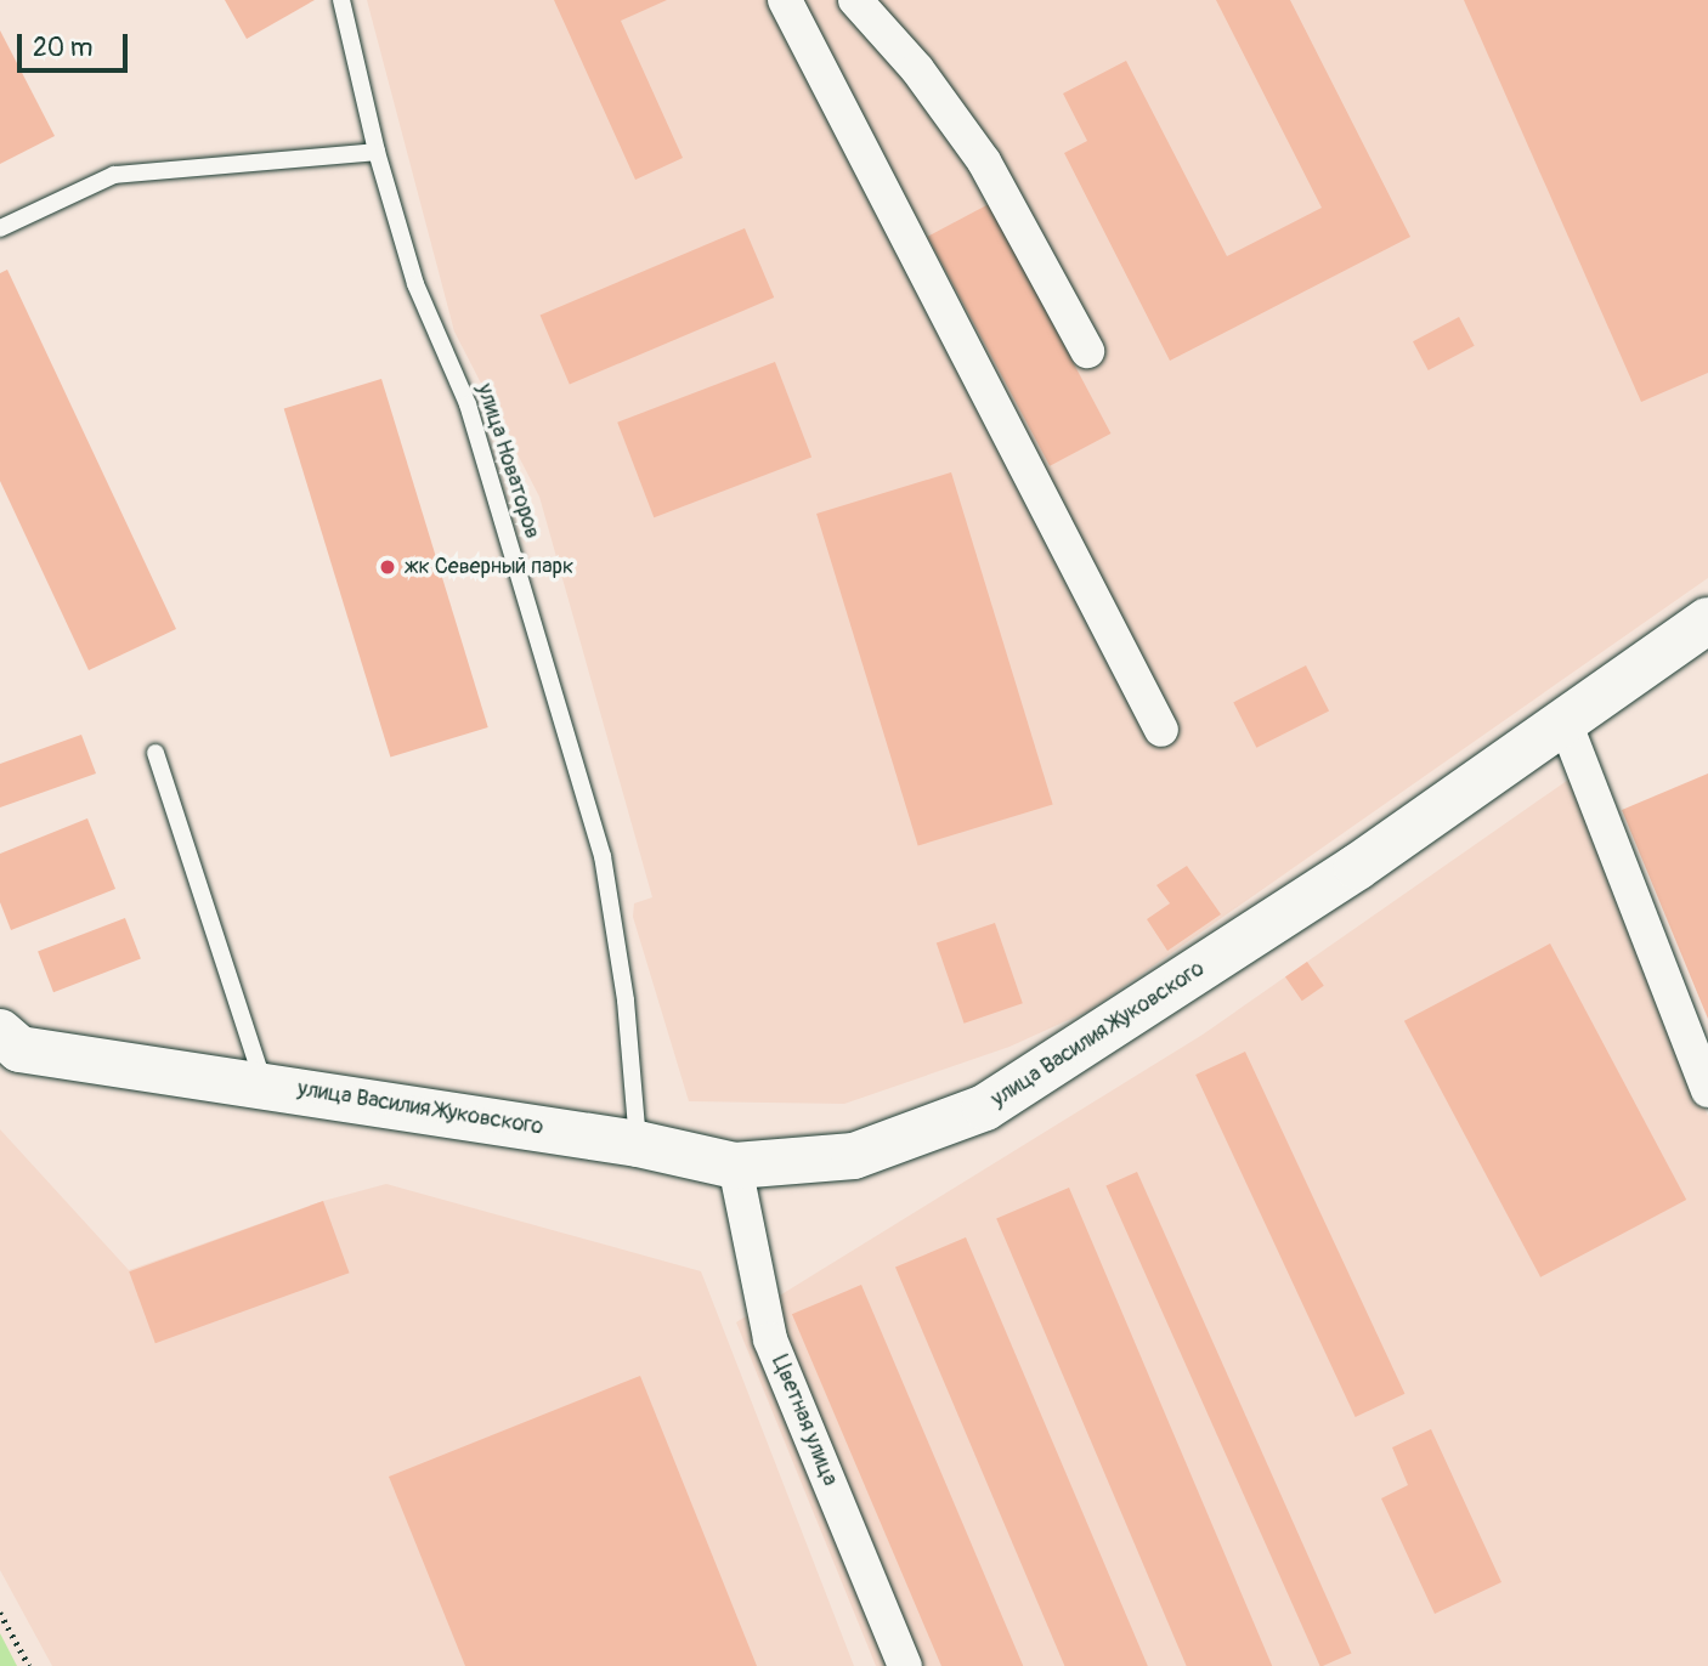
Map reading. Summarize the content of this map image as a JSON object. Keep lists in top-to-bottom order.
{
  "streets": {
    "street": ["улица Василия Жуковского", "Цветная улица"],
    "lane": ["улица Новаторов"]
  },
  "crossings": [
    ["улица Новаторов", "улица Василия Жуковского"],
    ["улица Василия Жуковского", "Цветная улица"]
  ],
  "places": ["жк Северный парк"],
  "scale_bar": "20 m"
}
